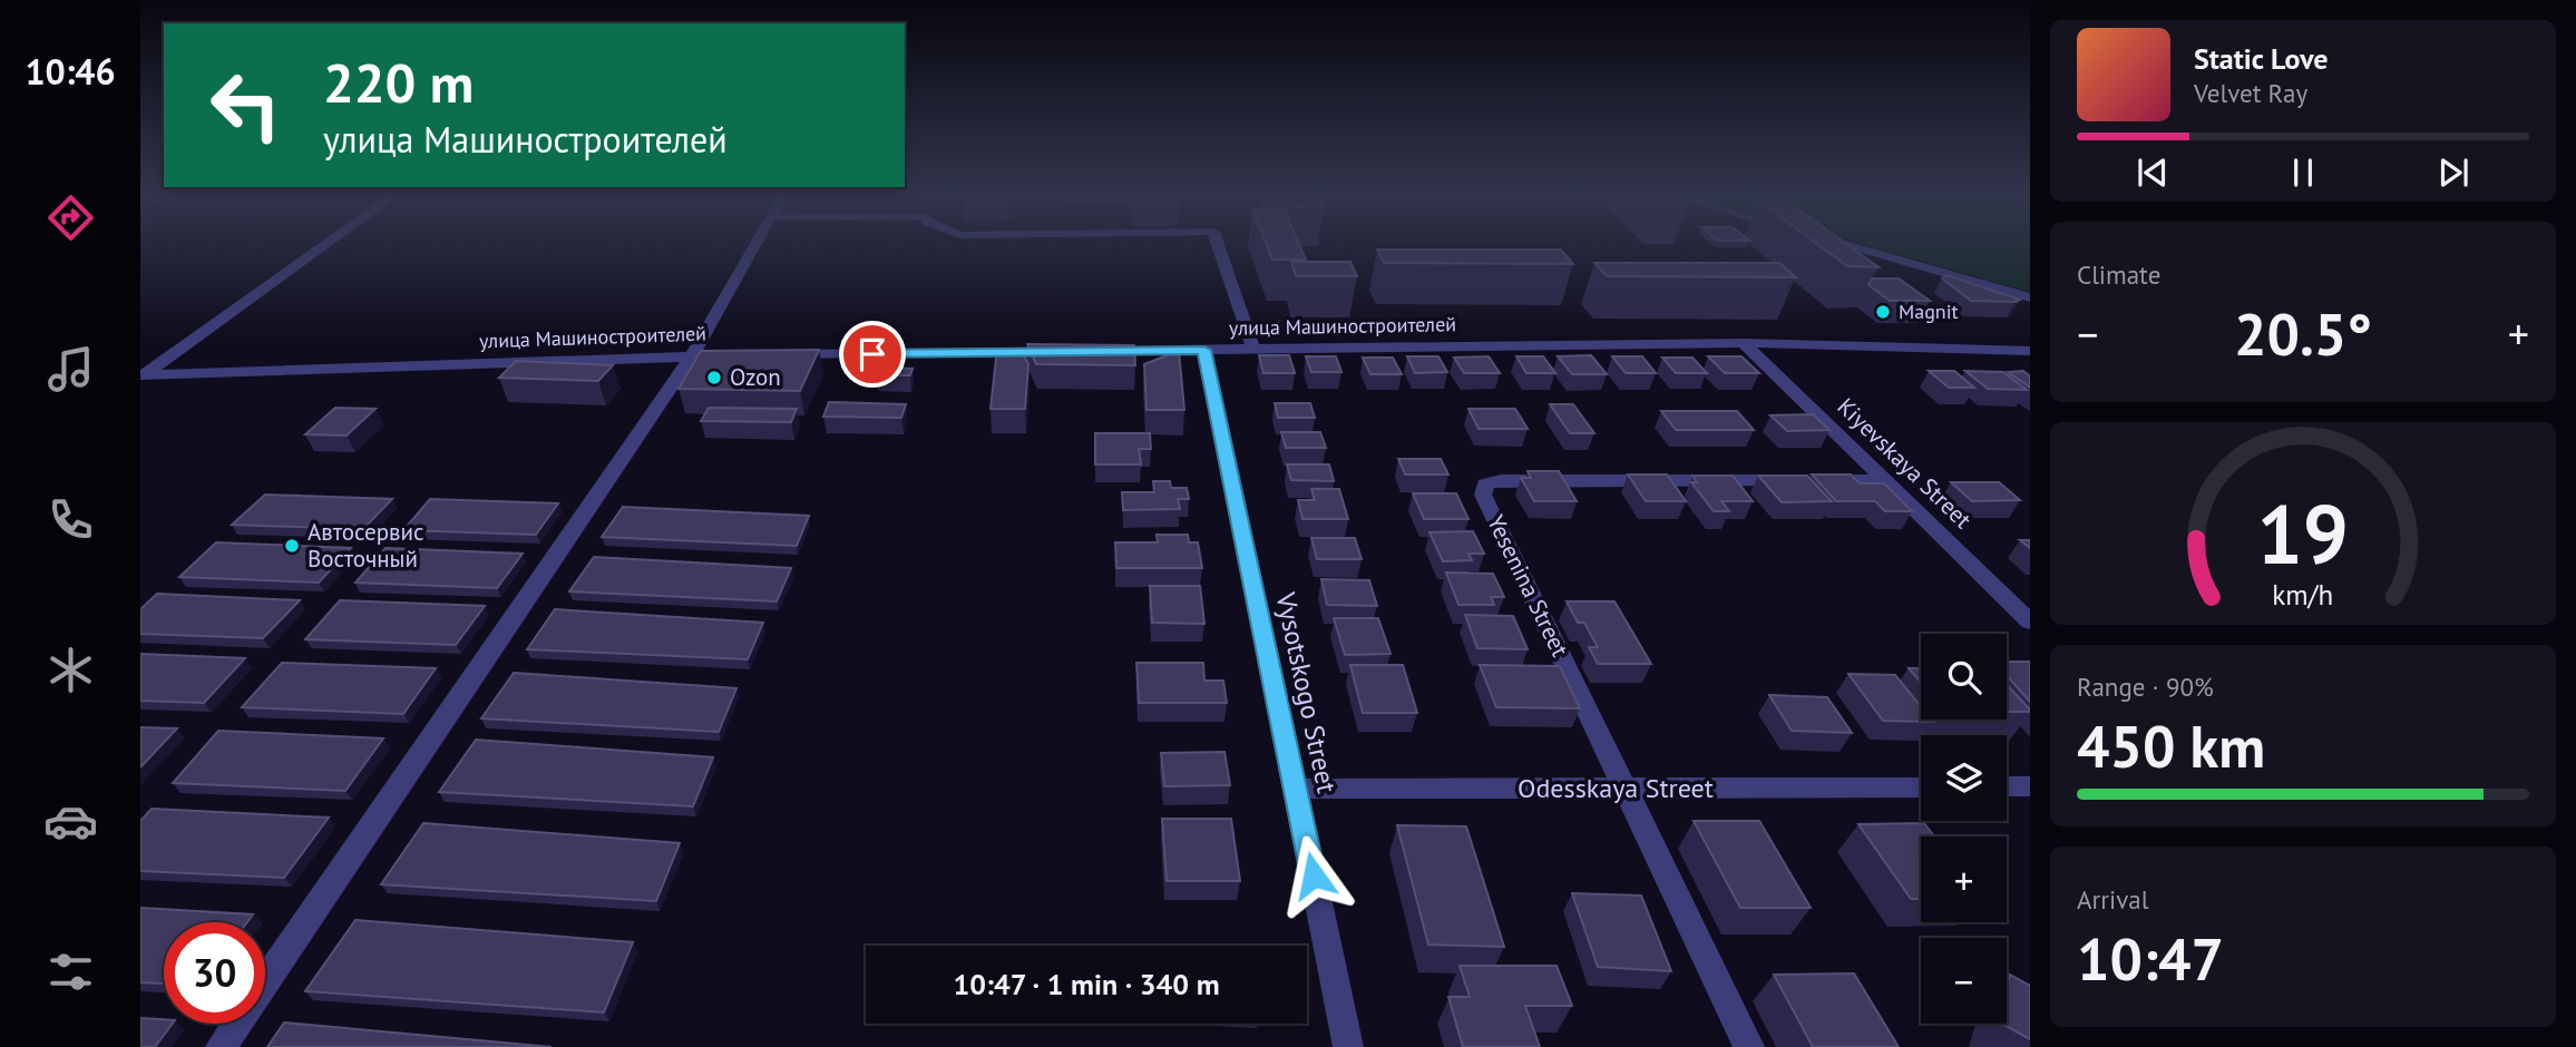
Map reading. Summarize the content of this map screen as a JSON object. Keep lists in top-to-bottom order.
{
  "streets": {
    "street": [
      "улица Машиностроителей",
      "Kiyevskaya Street",
      "Yesenina Street",
      "Vysotskogo Street",
      "Odesskaya Street"
    ]
  },
  "crossings": [
    ["улица Машиностроителей", "Kiyevskaya Street"],
    ["улица Машиностроителей", "Vysotskogo Street"],
    ["Kiyevskaya Street", "Yesenina Street"],
    ["Yesenina Street", "Odesskaya Street"],
    ["Vysotskogo Street", "Odesskaya Street"]
  ],
  "places": ["Magnit", "Ozon", "Автосервис Восточный"],
  "page": {
    "tabs": "10:46",
    "turn": ["220 m", "улица Машиностроителей"],
    "song": ["Static Love", "Velvet Ray"],
    "tile": [
      "Climate",
      ["Range · 90%", "450 km"],
      ["Arrival", "10:47"]
    ],
    "heat": ["−", "20.5°", "+"],
    "map_buttons": ["+", "−"],
    "limit": "30",
    "trip": "10:47 · 1 min · 340 m",
    "gauge": ["19", "km/h"]
  }
}
